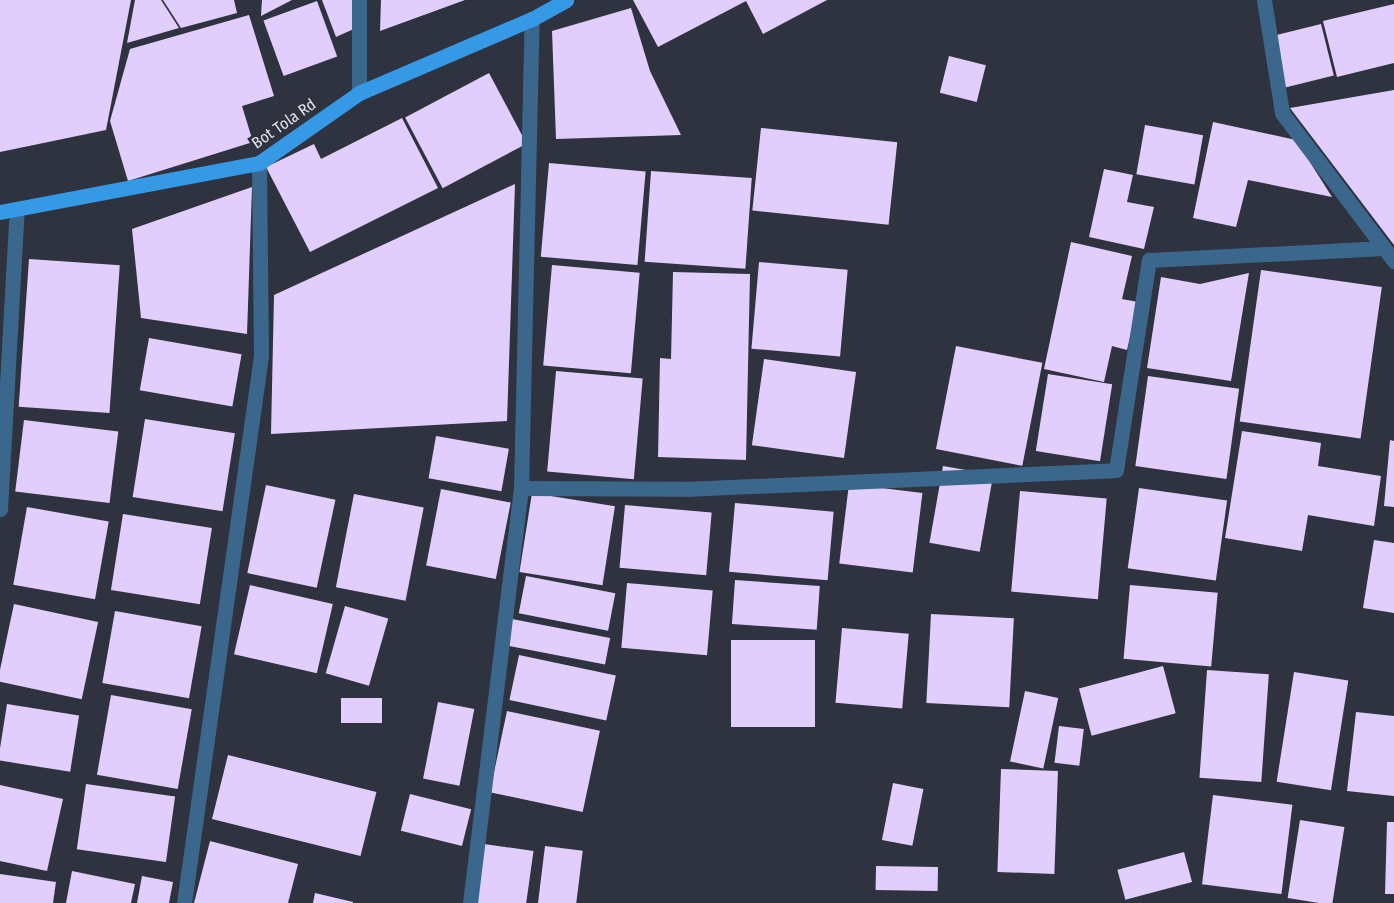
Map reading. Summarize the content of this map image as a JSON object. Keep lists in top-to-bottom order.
{
  "streets": {
    "main road": ["Bot Tola Rd"]
  }
}
